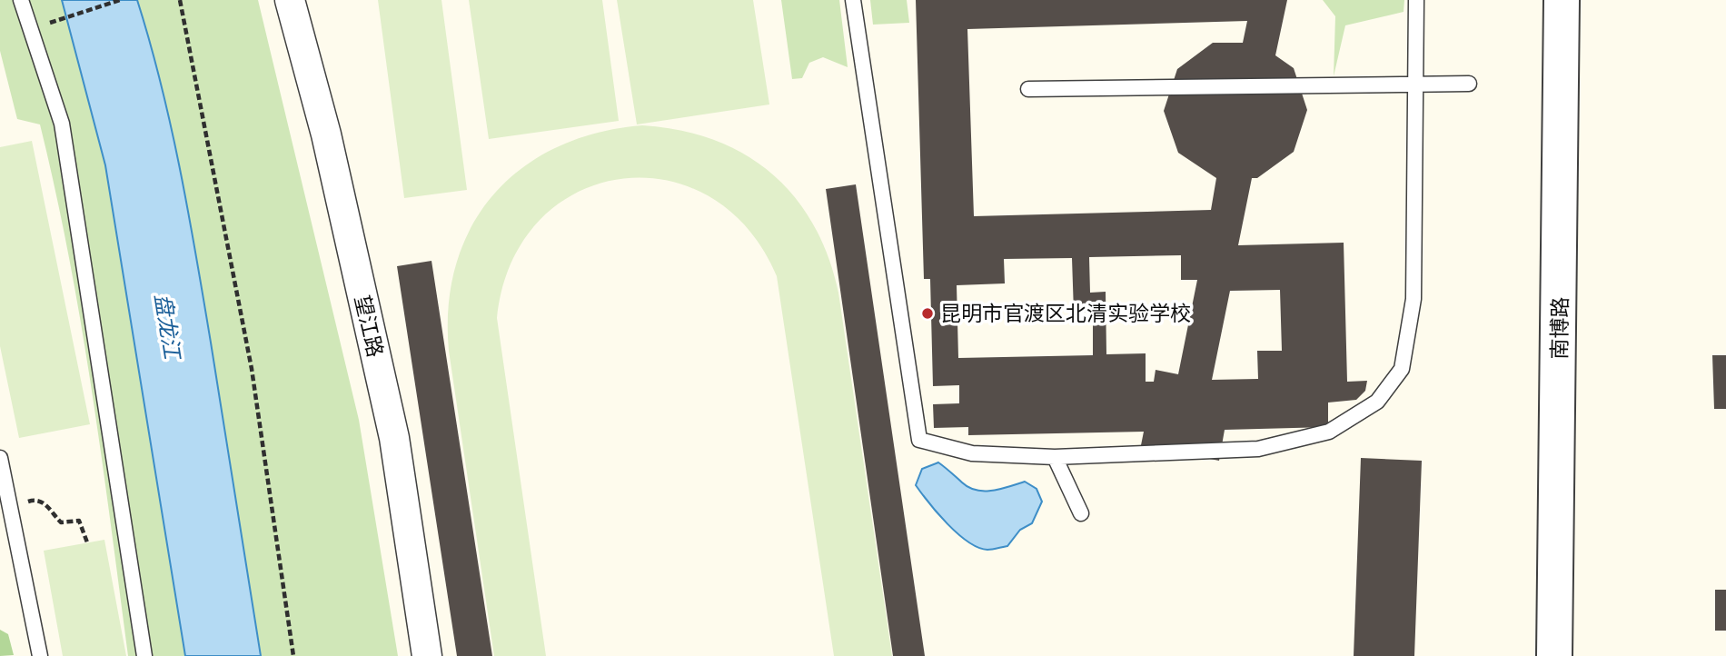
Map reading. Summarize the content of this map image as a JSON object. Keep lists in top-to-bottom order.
{
  "streets": {
    "street": ["望江路", "南博路"]
  },
  "water": ["盘龙江"],
  "places": ["昆明市官渡区北清实验学校"]
}
